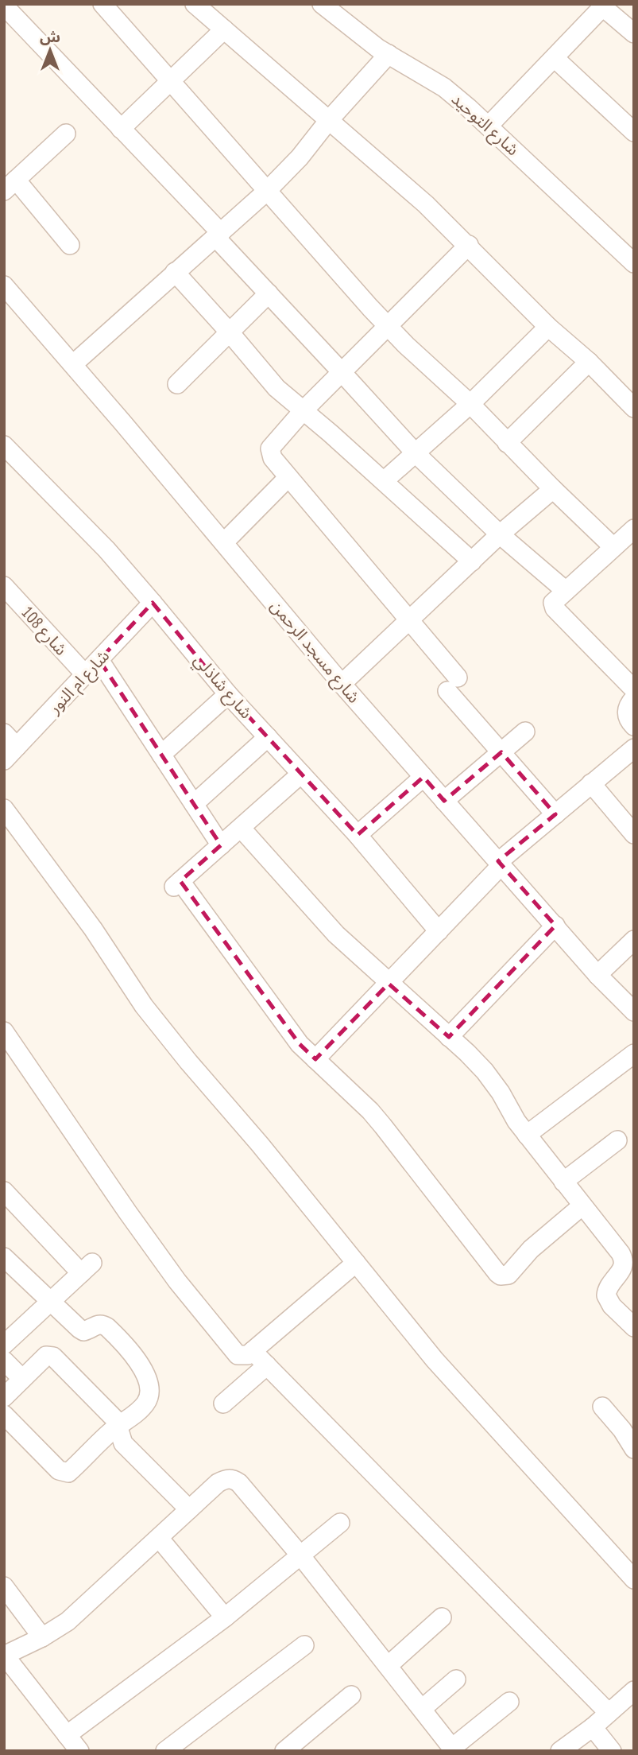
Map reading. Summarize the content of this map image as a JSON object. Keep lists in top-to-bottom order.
{
  "streets": {
    "street": [
      "شارع التوحيد",
      "شارع 108",
      "شارع مسجد الرحمن",
      "شارع ام النور",
      "شارع شاذلي"
    ]
  },
  "crossings": [
    ["شارع 108", "شارع ام النور"],
    ["شارع ام النور", "شارع شاذلي"]
  ],
  "north": "top"
}
